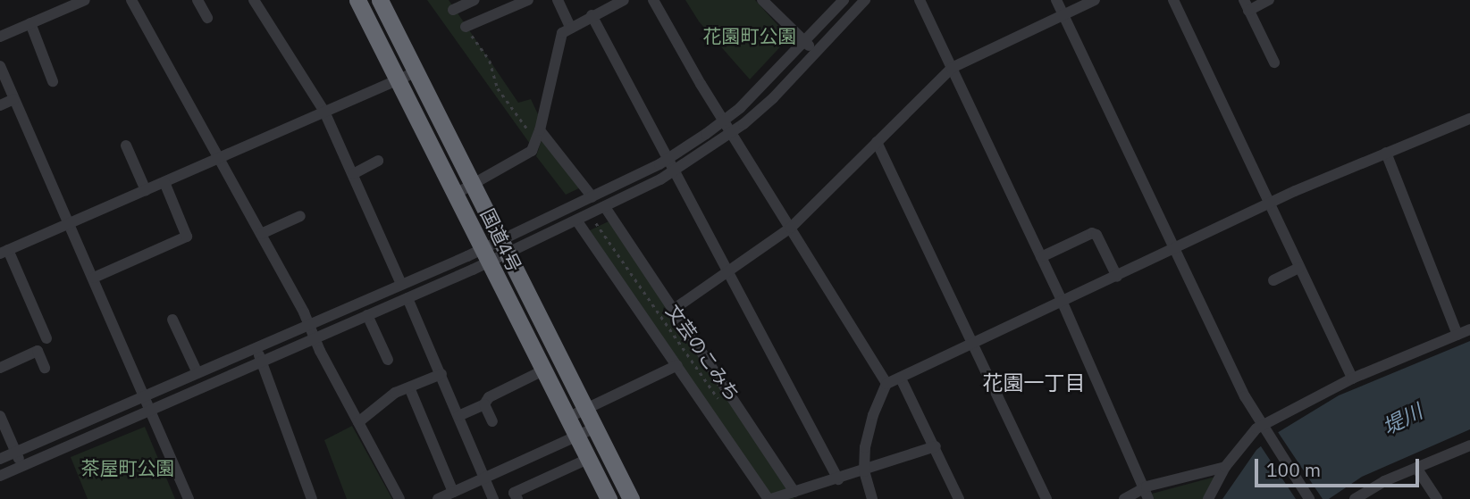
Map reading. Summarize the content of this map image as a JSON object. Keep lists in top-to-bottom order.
{
  "streets": {
    "highway": ["国道4号"],
    "path": ["文芸のこみち"]
  },
  "districts": ["花園一丁目"],
  "water": ["堤川"],
  "parks": ["花園町公園", "茶屋町公園"],
  "scale_bar": "100 m"
}
